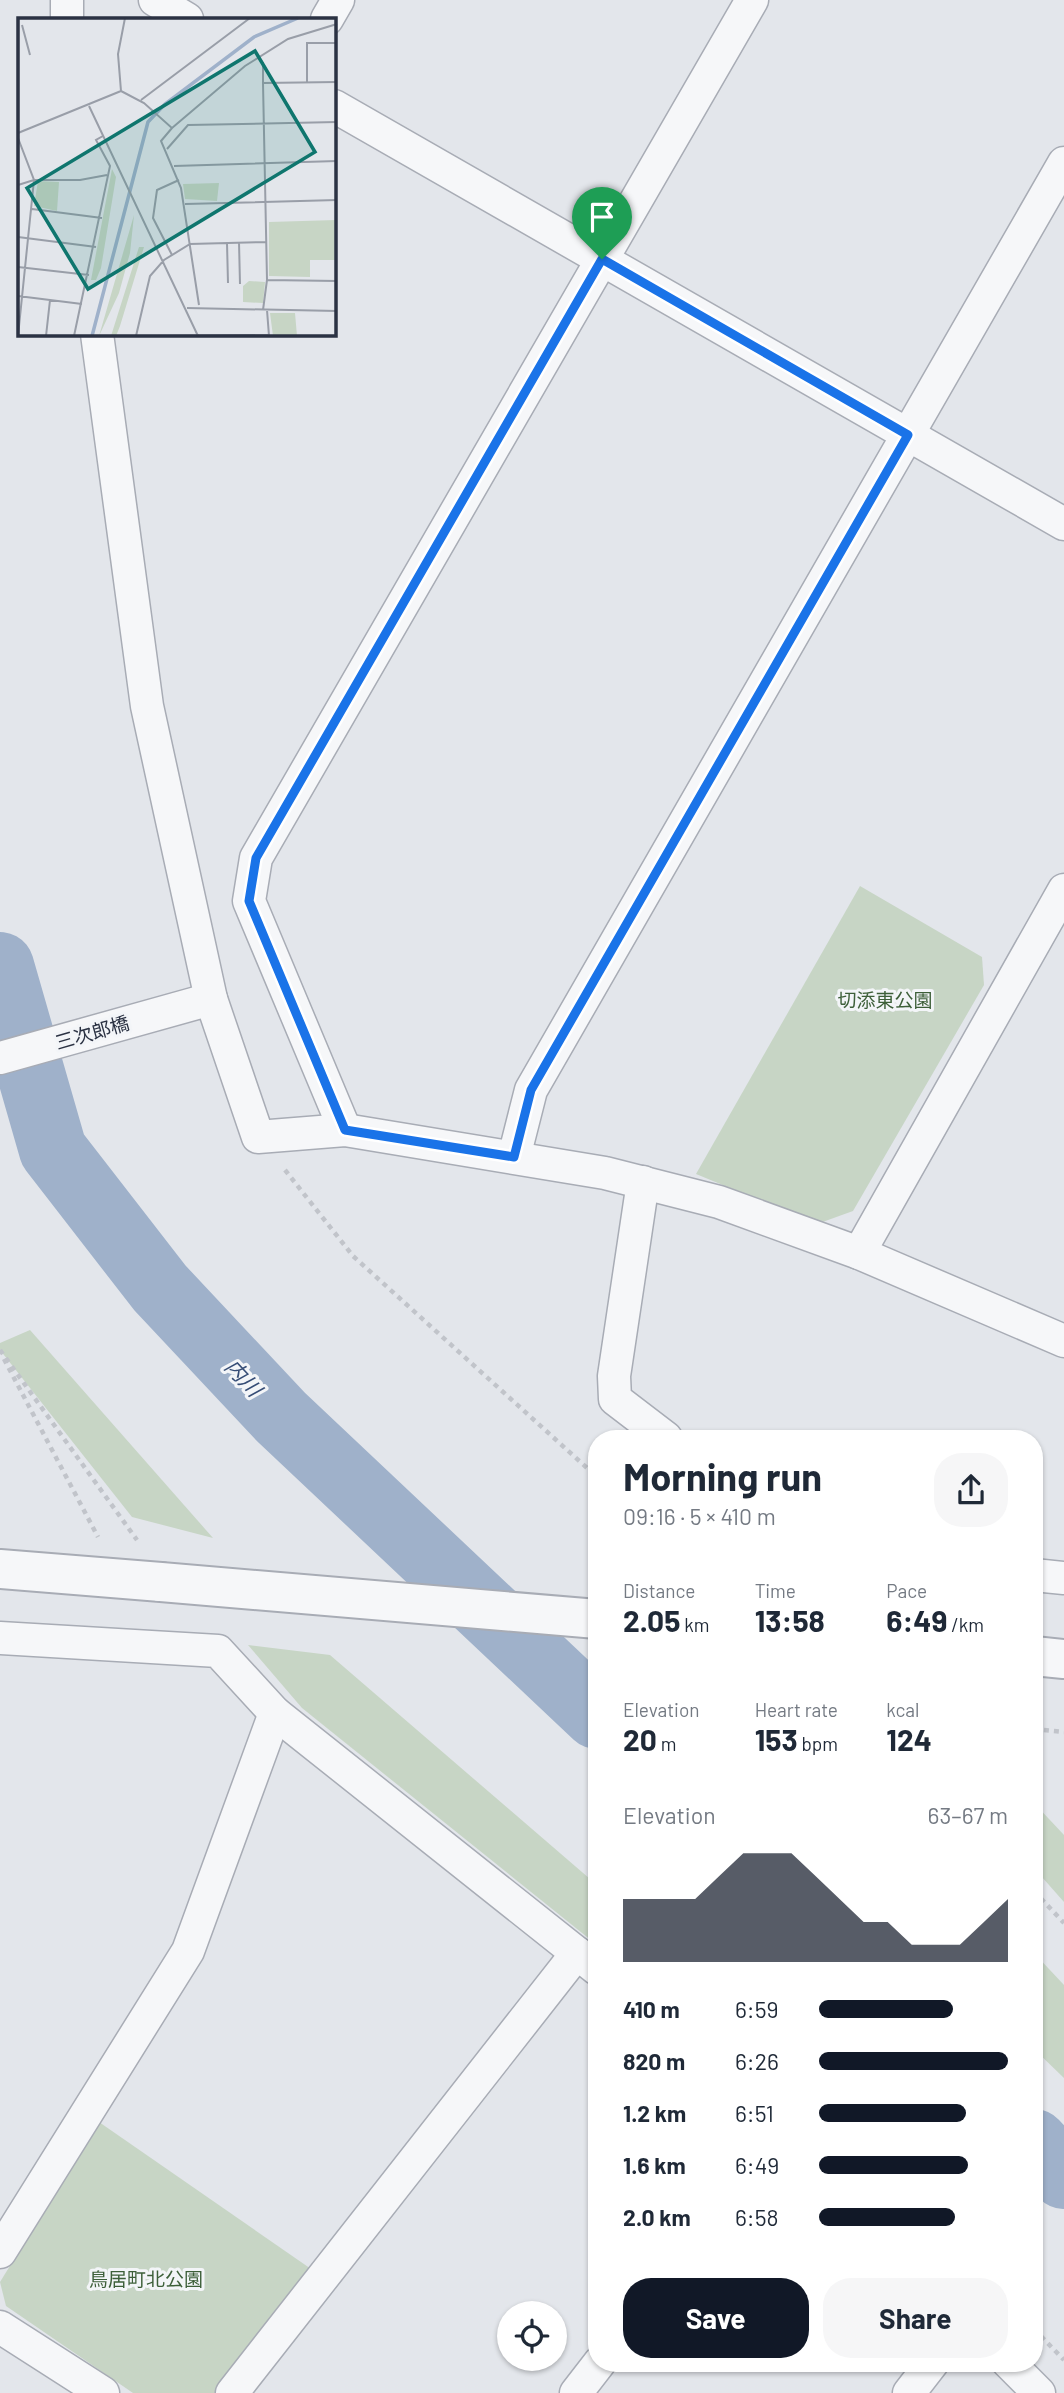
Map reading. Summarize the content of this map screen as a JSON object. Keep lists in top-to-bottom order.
{
  "streets": {
    "street": ["三次郎橋"]
  },
  "water": ["内川"],
  "parks": ["切添東公園", "鳥居町北公園"],
  "page": {
    "heading": ["Morning run", "09:16 · 5 × 410 m"],
    "stats": [
      ["Distance", "2.05 km"],
      ["Time", "13:58"],
      ["Pace", "6:49 /km"],
      ["Elevation", "20 m"],
      ["Heart rate", "153 bpm"],
      ["kcal", "124"]
    ],
    "chart": ["Elevation", "63–67 m"],
    "list": [
      {
        "name": "410 m",
        "note": "6:59"
      },
      {
        "name": "820 m",
        "note": "6:26"
      },
      {
        "name": "1.2 km",
        "note": "6:51"
      },
      {
        "name": "1.6 km",
        "note": "6:49"
      },
      {
        "name": "2.0 km",
        "note": "6:58"
      }
    ],
    "buttons": ["Save", "Share"]
  }
}
